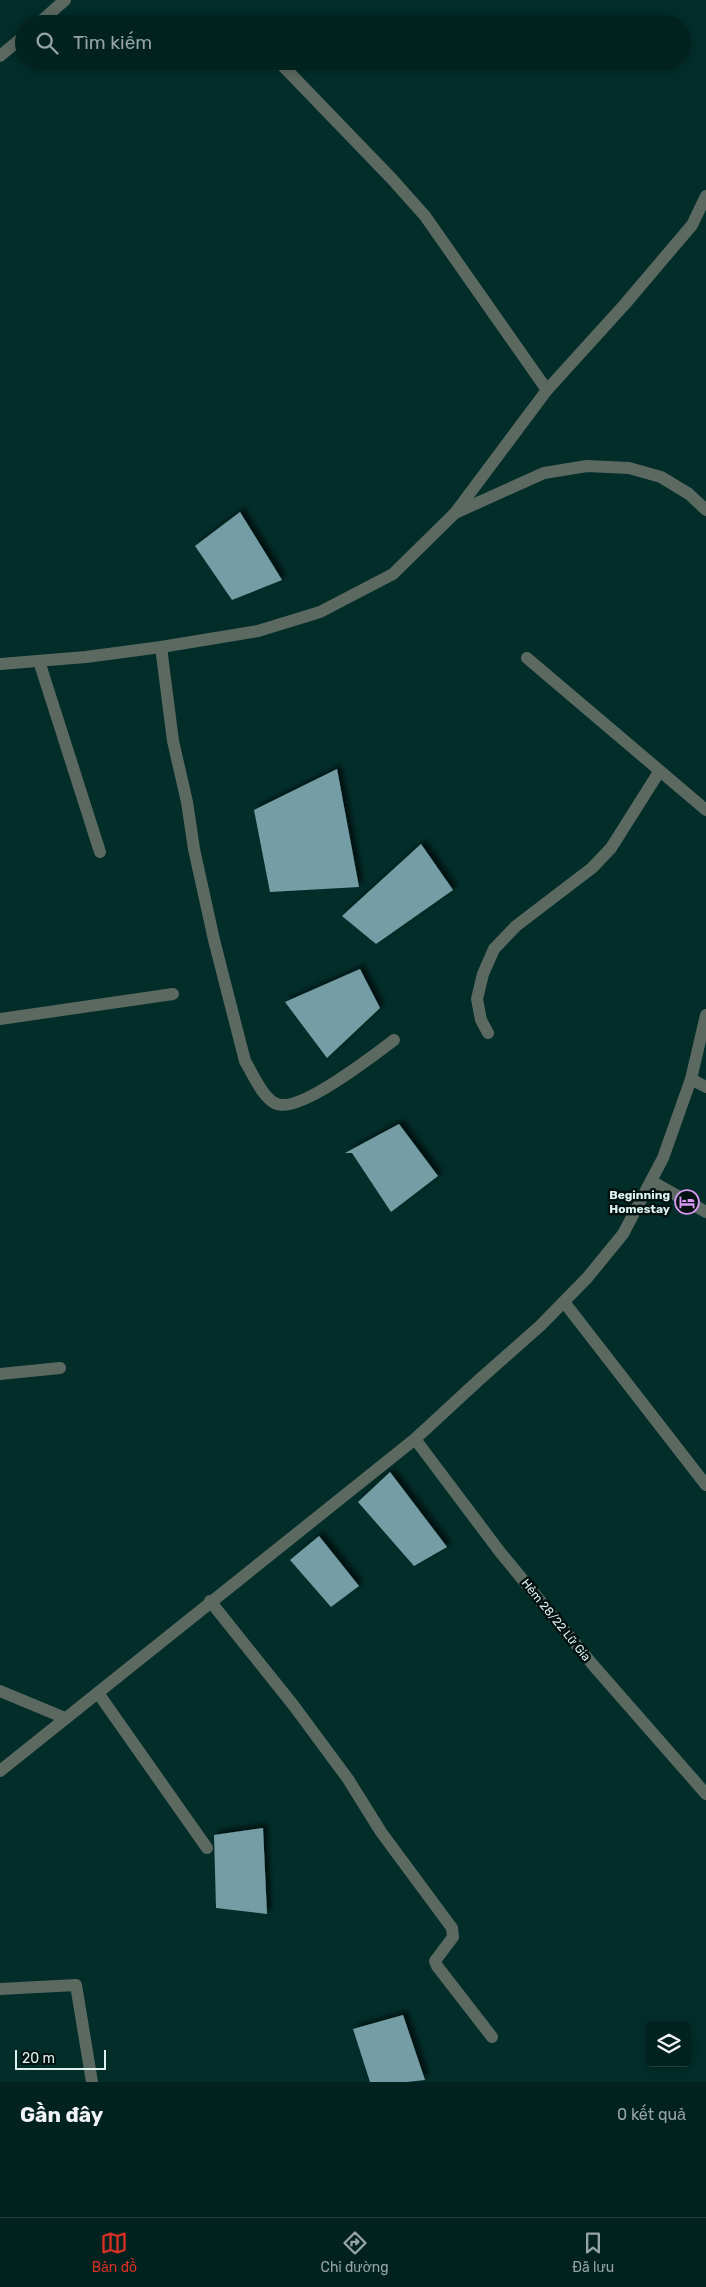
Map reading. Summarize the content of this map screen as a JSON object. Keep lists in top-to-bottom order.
{
  "streets": {
    "street": ["Hẻm 28/22 Lữ Gia"]
  },
  "places": {
    "hotel": ["Beginning Homestay"]
  },
  "scale_bar": "20 m",
  "page": {
    "search": "Tìm kiếm",
    "scale": "20 m",
    "heading": ["Gần đây", "0 kết quả"],
    "nav": ["Bản đồ", "Chỉ đường", "Đã lưu"]
  }
}
